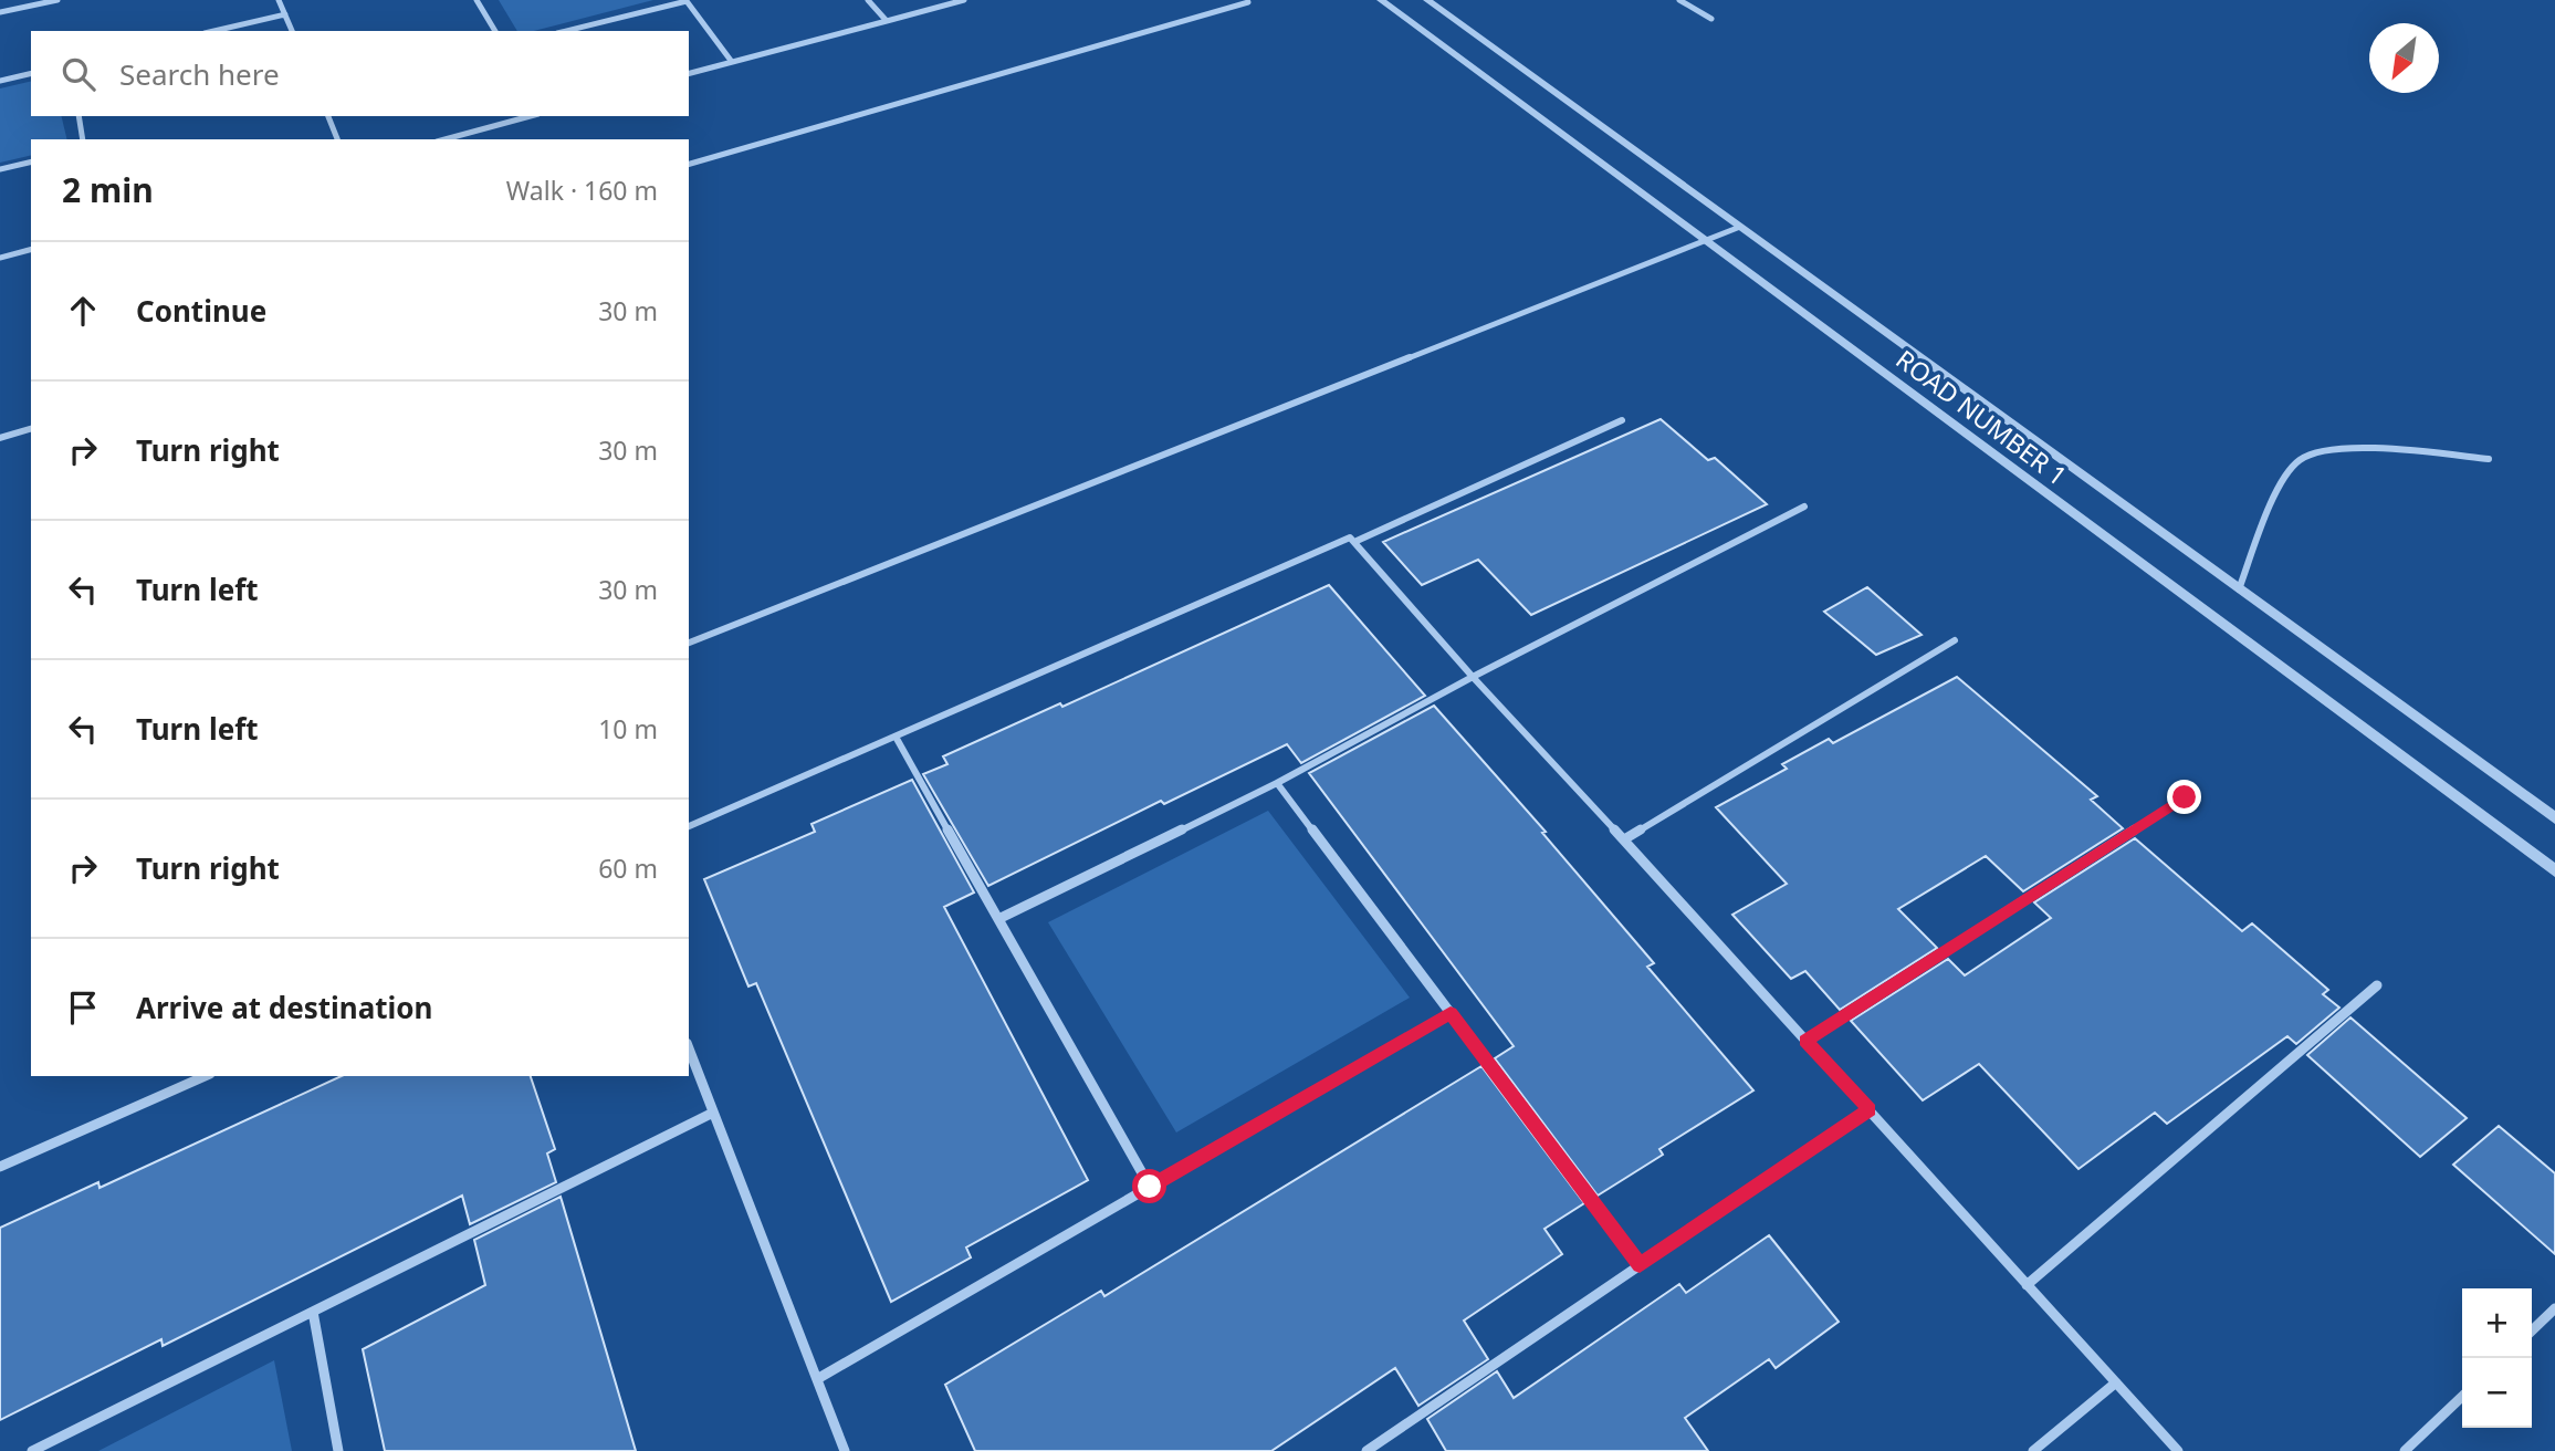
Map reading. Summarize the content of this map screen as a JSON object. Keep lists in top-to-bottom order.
{
  "streets": {
    "street": ["ROAD NUMBER 1"]
  },
  "north": "bottom left",
  "page": {
    "search": "Search here",
    "heading": ["2 min", "Walk · 160 m"],
    "list": [
      ["Continue", "30 m"],
      ["Turn right", "30 m"],
      ["Turn left", "30 m"],
      ["Turn left", "10 m"],
      ["Turn right", "60 m"],
      "Arrive at destination"
    ],
    "map_buttons": ["+", "−"]
  }
}
